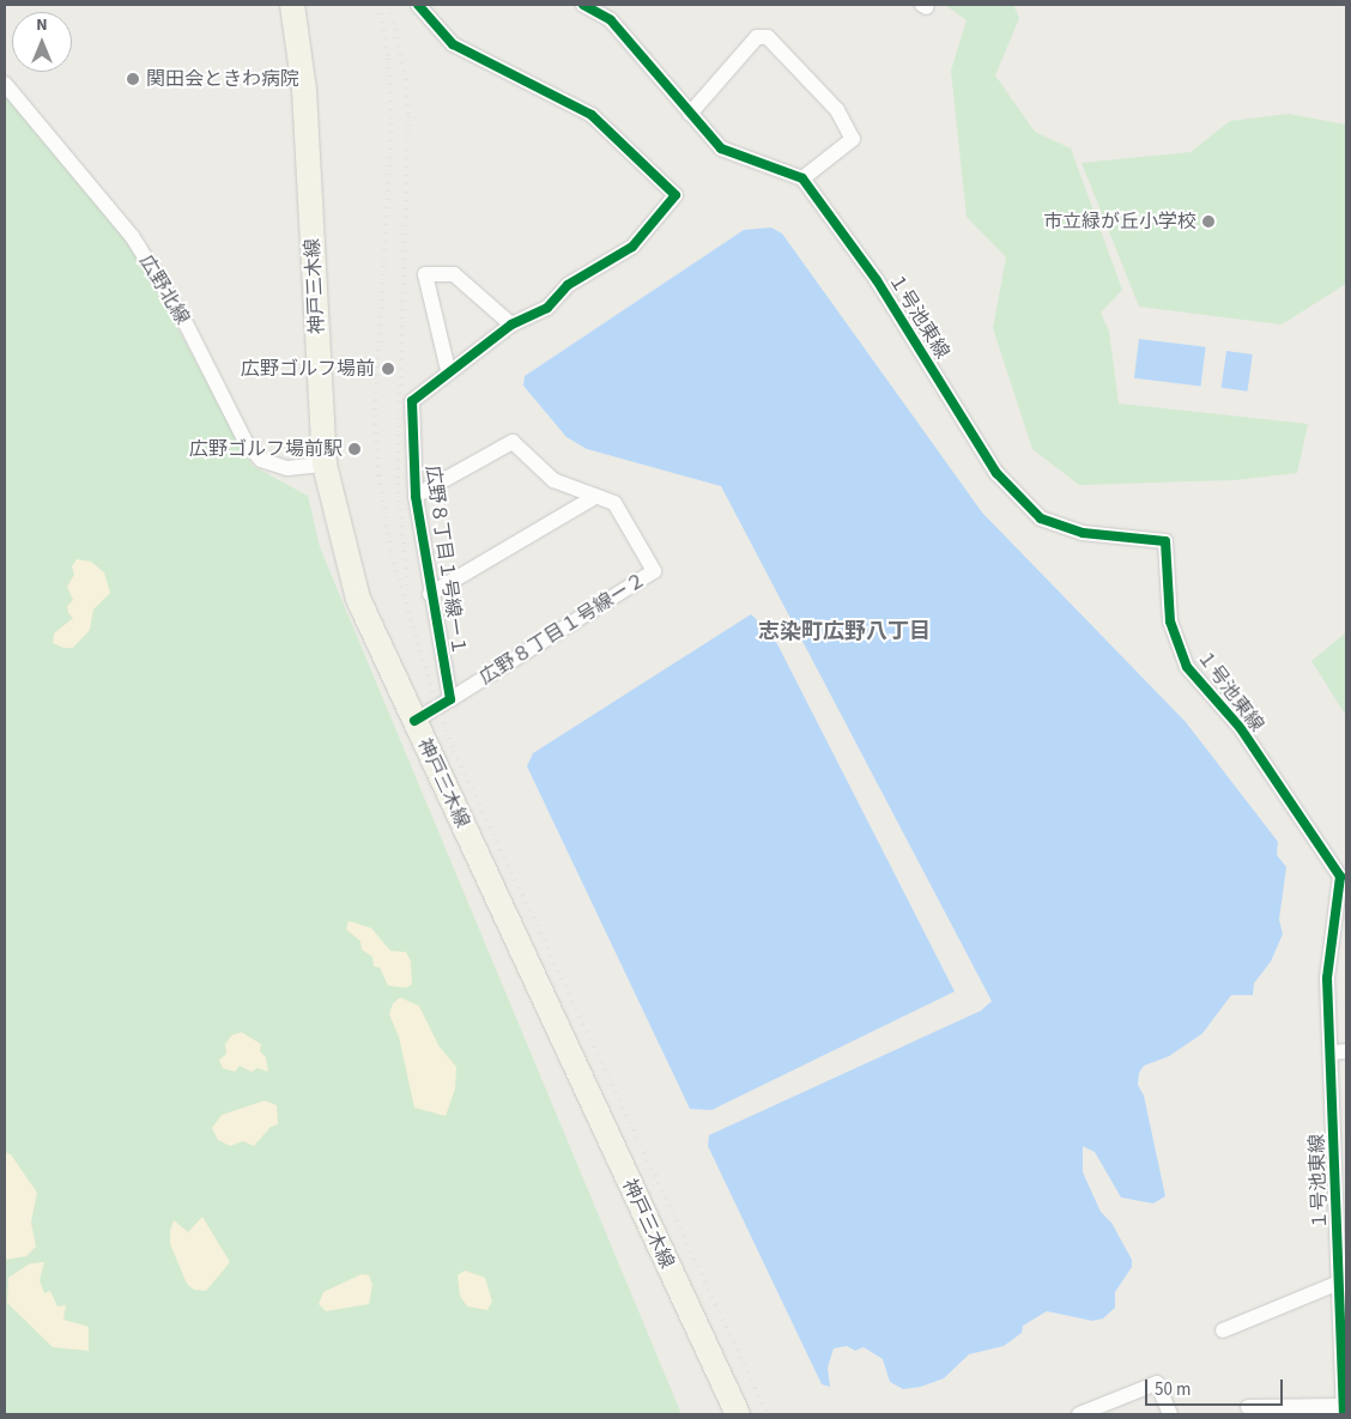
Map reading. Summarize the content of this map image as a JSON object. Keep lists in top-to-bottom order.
{
  "streets": {
    "main road": ["神戸三木線"],
    "street": [
      "広野北線",
      "１号池東線",
      "広野８丁目１号線ー１",
      "広野８丁目１号線ー２"
    ]
  },
  "crossings": [
    ["神戸三木線", "広野北線"],
    ["広野８丁目１号線ー１", "広野８丁目１号線ー２"]
  ],
  "districts": ["志染町広野八丁目"],
  "places": [
    "関田会ときわ病院",
    "市立緑が丘小学校",
    "広野ゴルフ場前",
    "広野ゴルフ場前駅"
  ],
  "scale_bar": "50 m",
  "north": "top"
}
